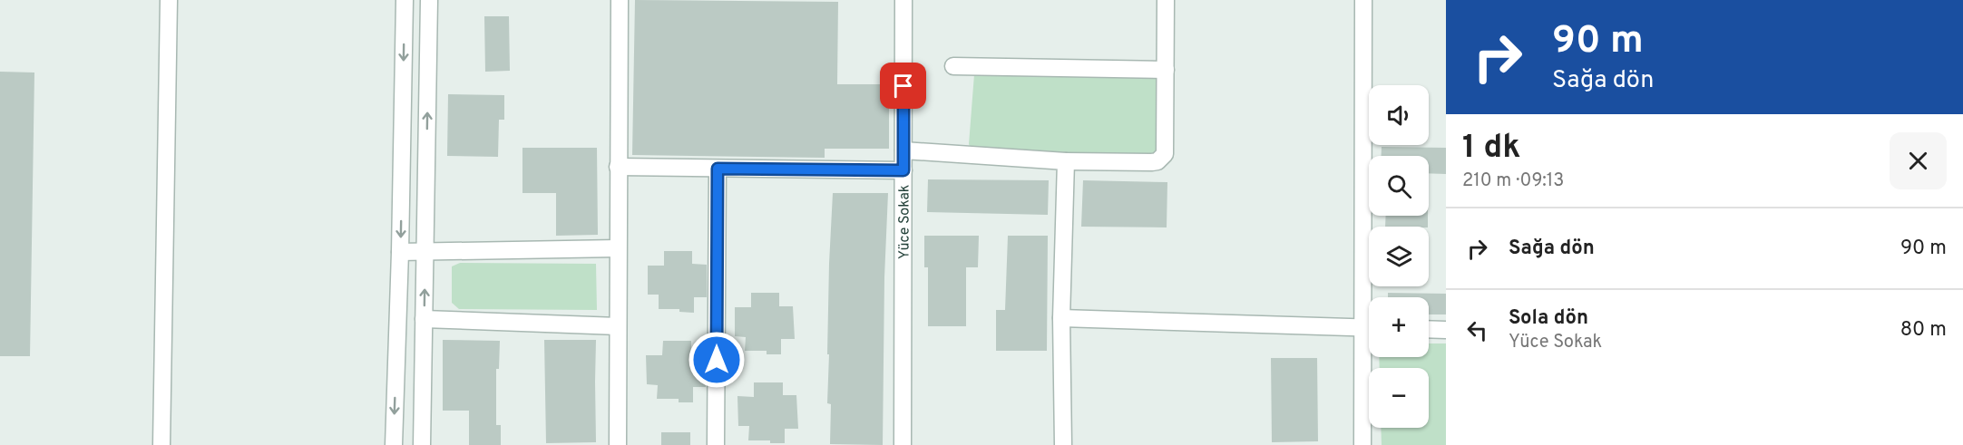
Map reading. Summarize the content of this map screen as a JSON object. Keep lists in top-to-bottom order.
{
  "streets": {
    "street": ["Yüce Sokak"]
  },
  "page": {
    "turn": ["90 m", "Sağa dön"],
    "map_buttons": ["+", "−"],
    "heading": ["1 dk", "210 m · 09:13"],
    "list": [
      {
        "name": "Sağa dön",
        "value": "90 m"
      },
      {
        "name": "Sola dön",
        "note": "Yüce Sokak",
        "value": "80 m"
      }
    ]
  }
}
